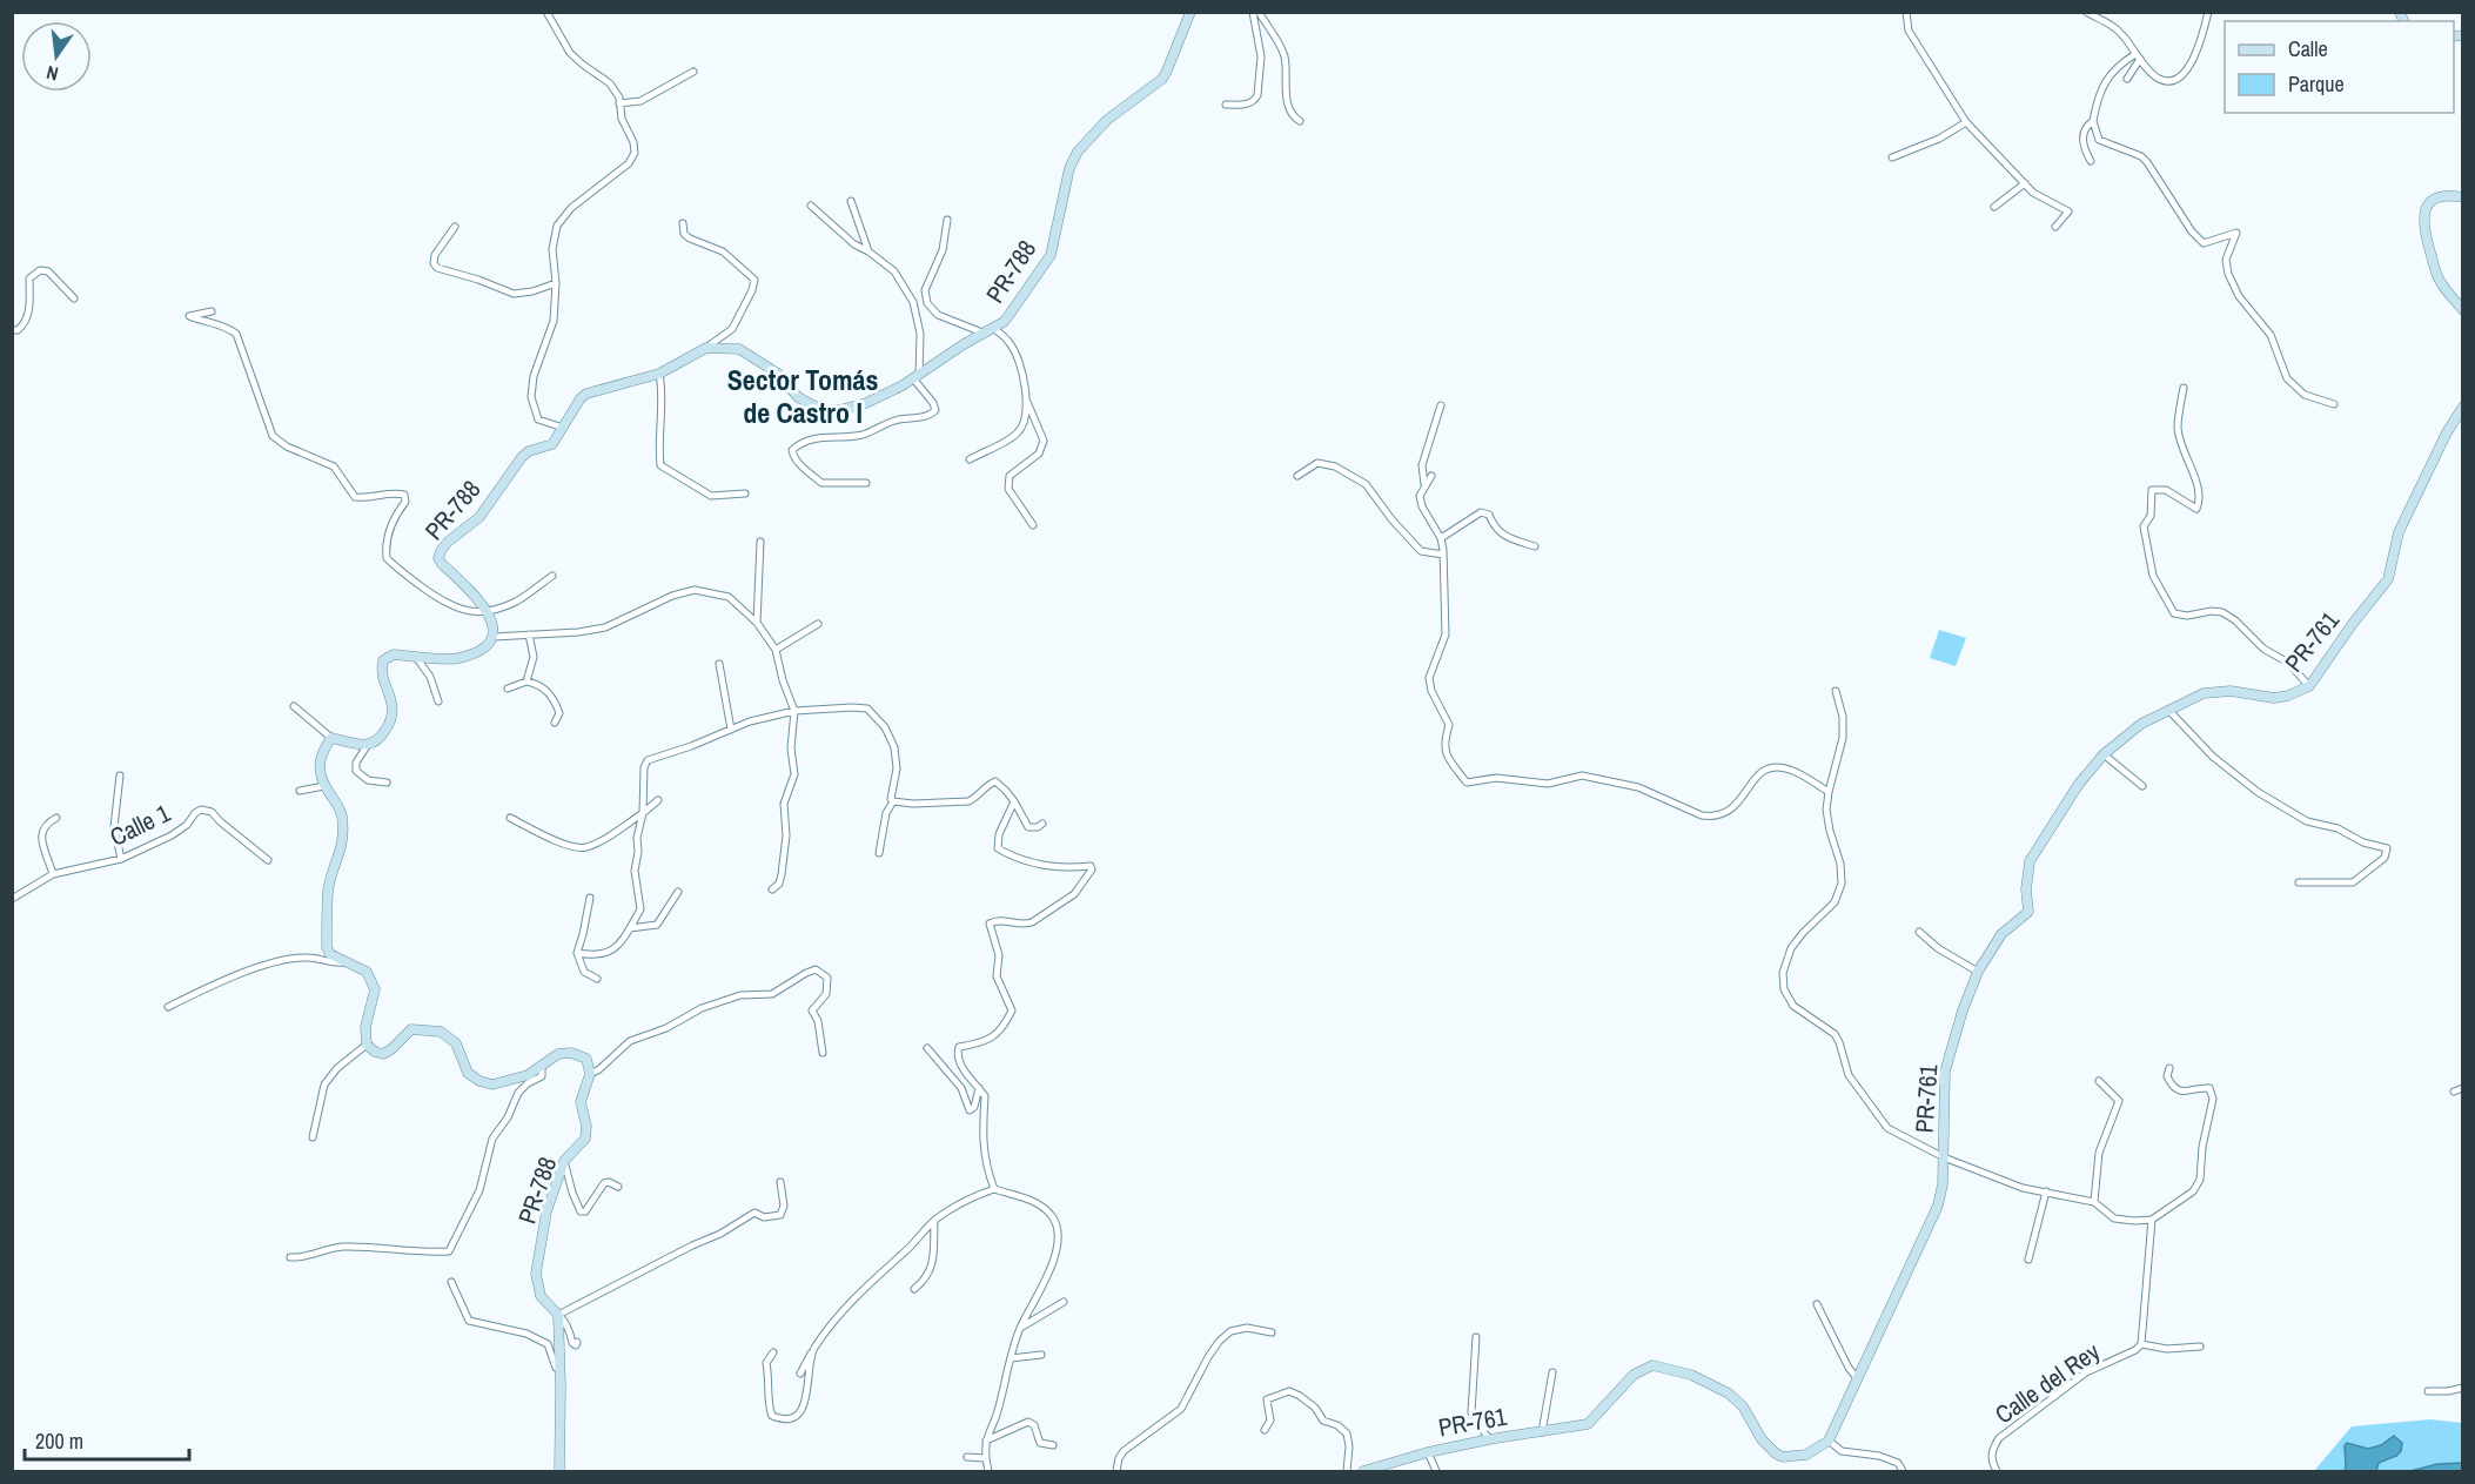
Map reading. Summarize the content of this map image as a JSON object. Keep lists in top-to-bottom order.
{
  "streets": {
    "street": [
      "PR-788",
      "PR-761",
      "Calle 1",
      "Calle del Rey"
    ]
  },
  "districts": ["Sector Tomás de Castro I"],
  "legend": ["Calle", "Parque"],
  "scale_bar": "200 m",
  "north": "bottom"
}
